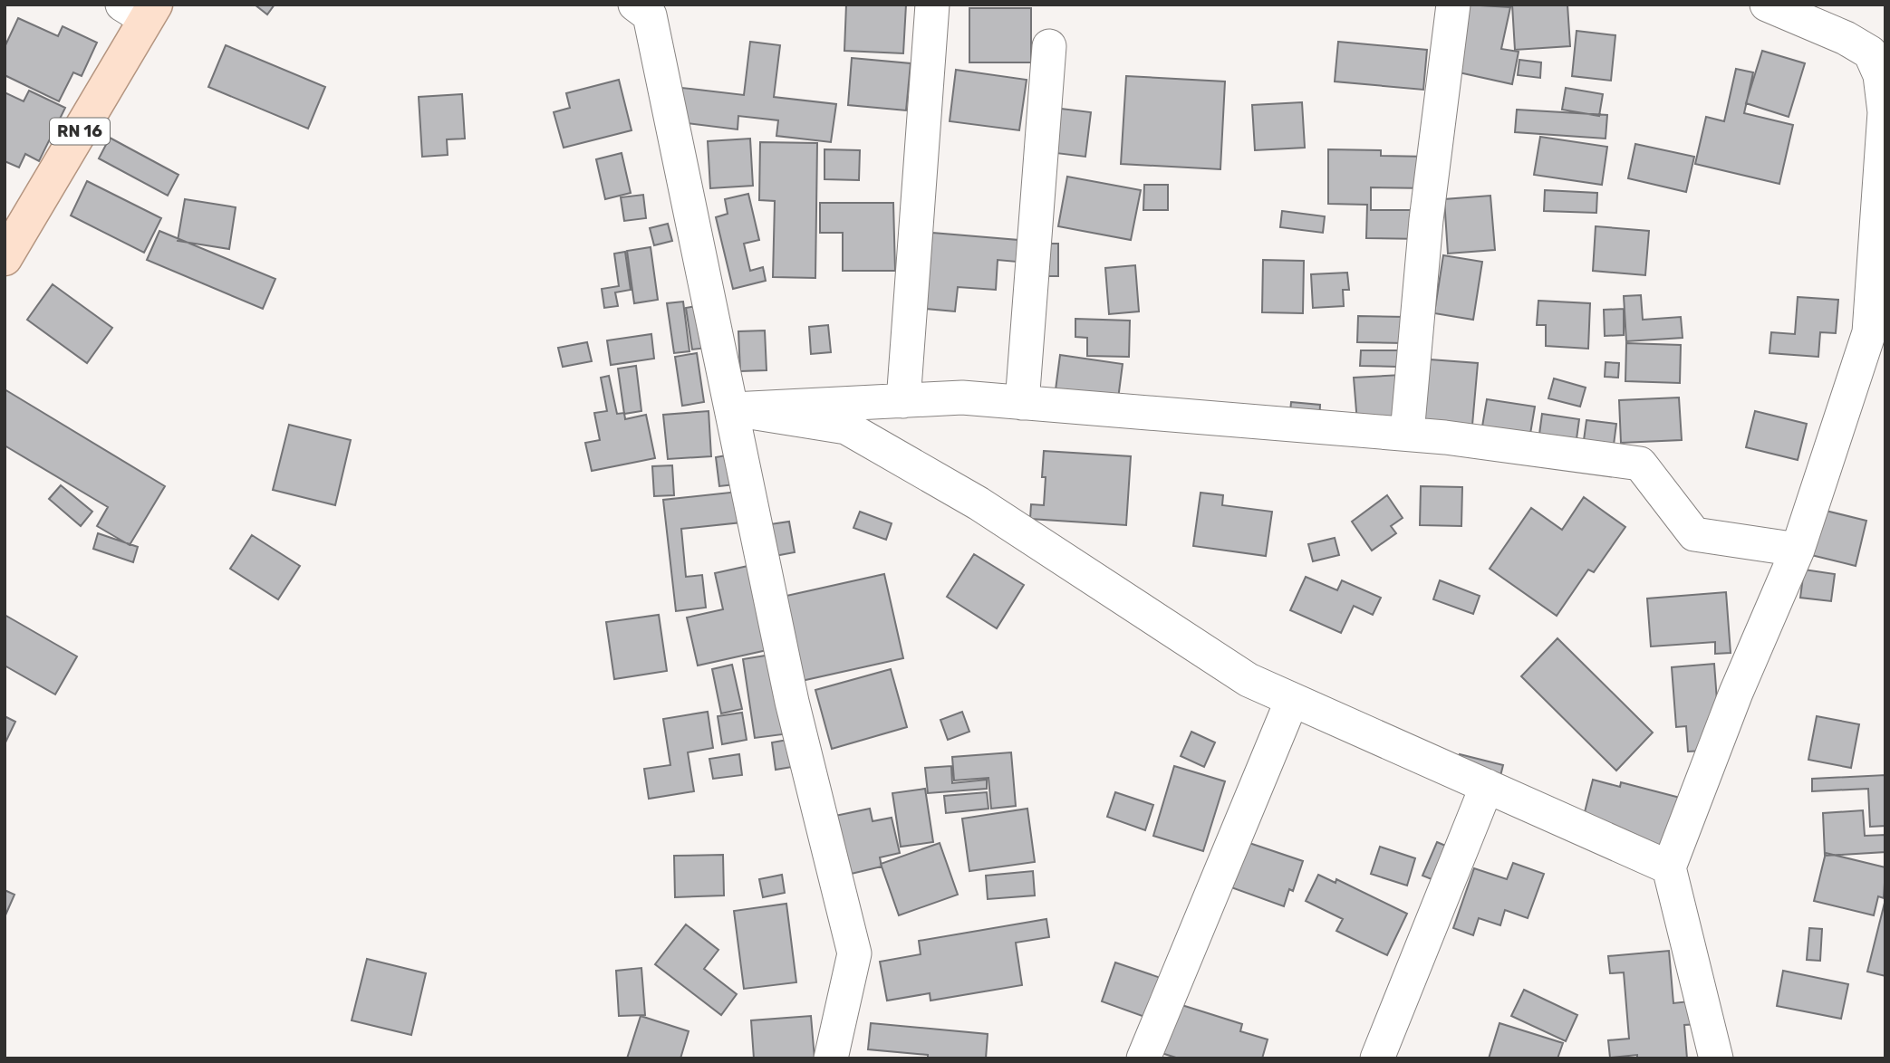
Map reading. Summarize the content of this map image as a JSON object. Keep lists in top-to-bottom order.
{
  "streets": {
    "main road": ["RN 16"]
  }
}
